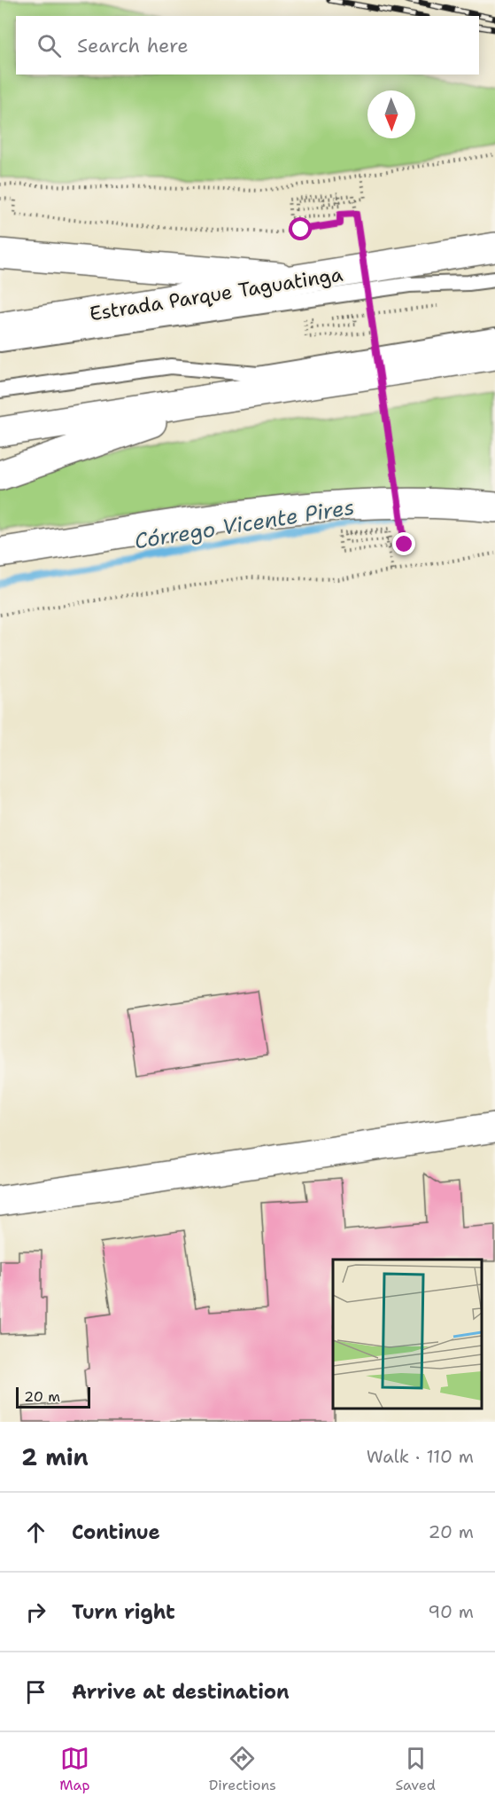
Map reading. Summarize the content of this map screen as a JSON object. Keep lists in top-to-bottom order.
{
  "streets": {
    "main road": ["Estrada Parque Taguatinga"]
  },
  "water": ["Córrego Vicente Pires"],
  "scale_bar": "20 m",
  "north": "bottom",
  "page": {
    "search": "Search here",
    "scale": "20 m",
    "heading": ["2 min", "Walk · 110 m"],
    "list": [
      ["Continue", "20 m"],
      ["Turn right", "90 m"],
      "Arrive at destination"
    ],
    "nav": ["Map", "Directions", "Saved"]
  }
}
